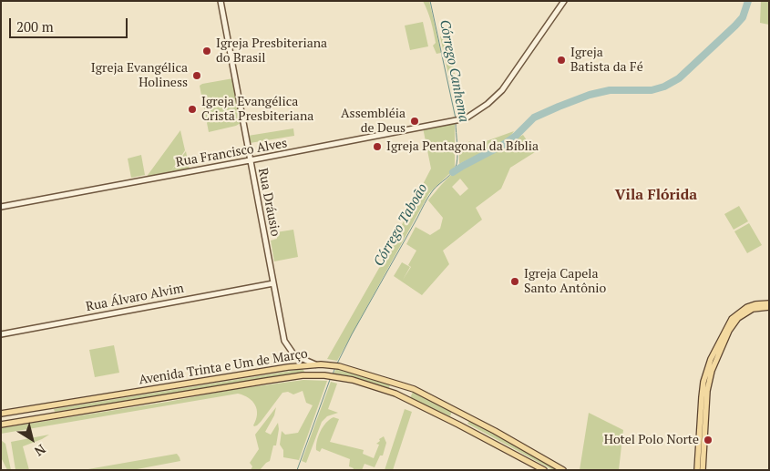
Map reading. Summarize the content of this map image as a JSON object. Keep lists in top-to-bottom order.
{
  "streets": {
    "main road": ["Avenida Trinta e Um de Março"],
    "street": ["Rua Francisco Alves", "Rua Dráusio", "Rua Álvaro Alvim"]
  },
  "crossings": [
    ["Rua Francisco Alves", "Rua Dráusio"],
    ["Rua Dráusio", "Rua Álvaro Alvim"],
    ["Rua Dráusio", "Avenida Trinta e Um de Março"]
  ],
  "districts": ["Vila Flórida"],
  "water": ["Córrego Canhema", "Córrego Taboão"],
  "places": [
    "Igreja Presbiteriana do Brasil",
    "Igreja Batista da Fé",
    "Igreja Evangélica Holiness",
    "Igreja Evangélica Cristã Presbiteriana",
    "Assembléia de Deus",
    "Igreja Pentagonal da Bíblia",
    "Igreja Capela Santo Antônio",
    "Hotel Polo Norte"
  ],
  "scale_bar": "200 m",
  "north": "bottom right"
}
